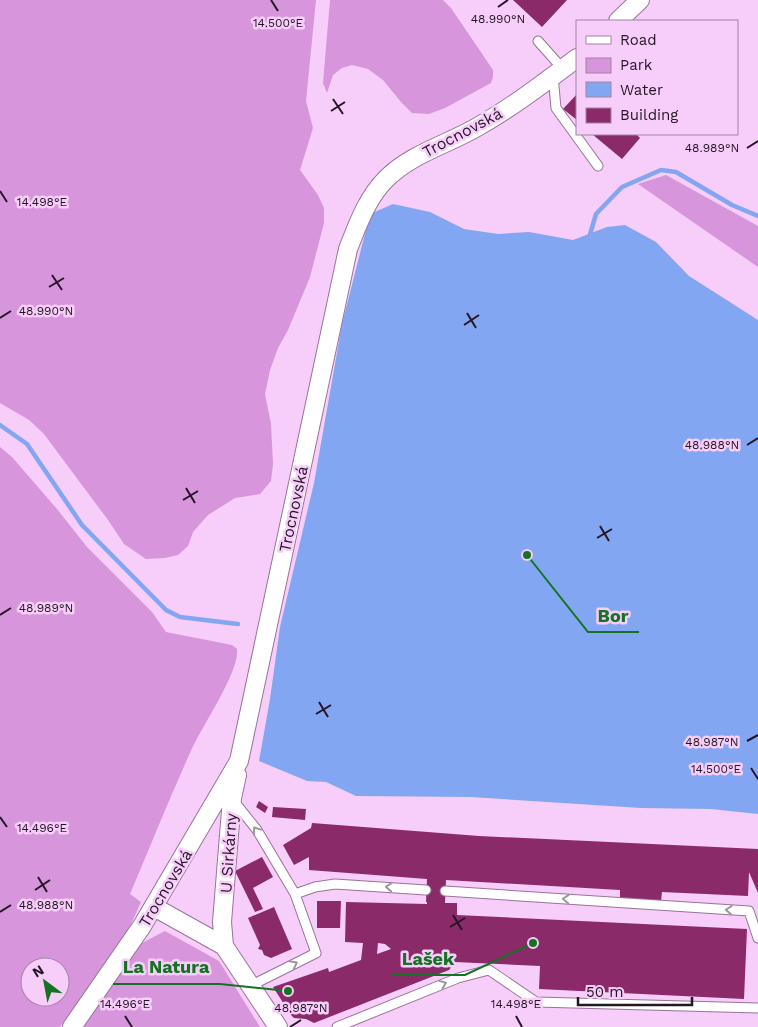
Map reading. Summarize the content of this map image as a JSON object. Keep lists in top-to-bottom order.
{
  "streets": {
    "street": ["Trocnovská", "U Sirkárny"]
  },
  "crossings": [
    ["Trocnovská", "U Sirkárny"]
  ],
  "places": ["Bor", "Lašek", "La Natura"],
  "legend": [
    "Road",
    "Park",
    "Water",
    "Building"
  ],
  "scale_bar": "50 m",
  "north": "top left",
  "coordinates": [
    "48.990°N",
    "14.500°E",
    "48.989°N",
    "14.498°E",
    "48.988°N",
    "48.987°N",
    "14.496°E"
  ]
}
